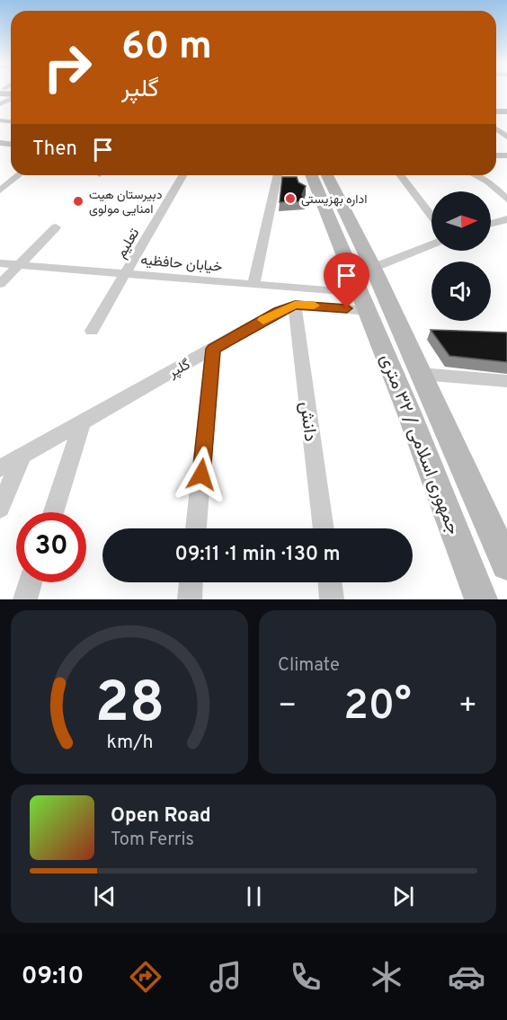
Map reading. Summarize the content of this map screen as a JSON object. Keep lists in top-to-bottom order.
{
  "streets": {
    "street": [
      "تعلیم",
      "خیابان حافظیه",
      "گلپر",
      "دانش",
      "جمهوری اسلامی / ۳۲ متری"
    ]
  },
  "crossings": [
    ["تعلیم", "خیابان حافظیه"],
    ["خیابان حافظیه", "گلپر"],
    ["خیابان حافظیه", "جمهوری اسلامی / ۳۲ متری"],
    ["گلپر", "دانش"],
    ["گلپر", "جمهوری اسلامی / ۳۲ متری"]
  ],
  "places": ["اداره بهزیستی", "دبیرستان هیت امنایی مولوی"],
  "north": "right",
  "page": {
    "turn": ["60 m", "گلپر"],
    "then": "Then",
    "limit": "30",
    "trip": "09:11 · 1 min · 130 m",
    "tile": "Climate",
    "heat": ["−", "20°", "+"],
    "song": ["Open Road", "Tom Ferris"],
    "tabs": "09:10",
    "gauge": ["28", "km/h"]
  }
}
